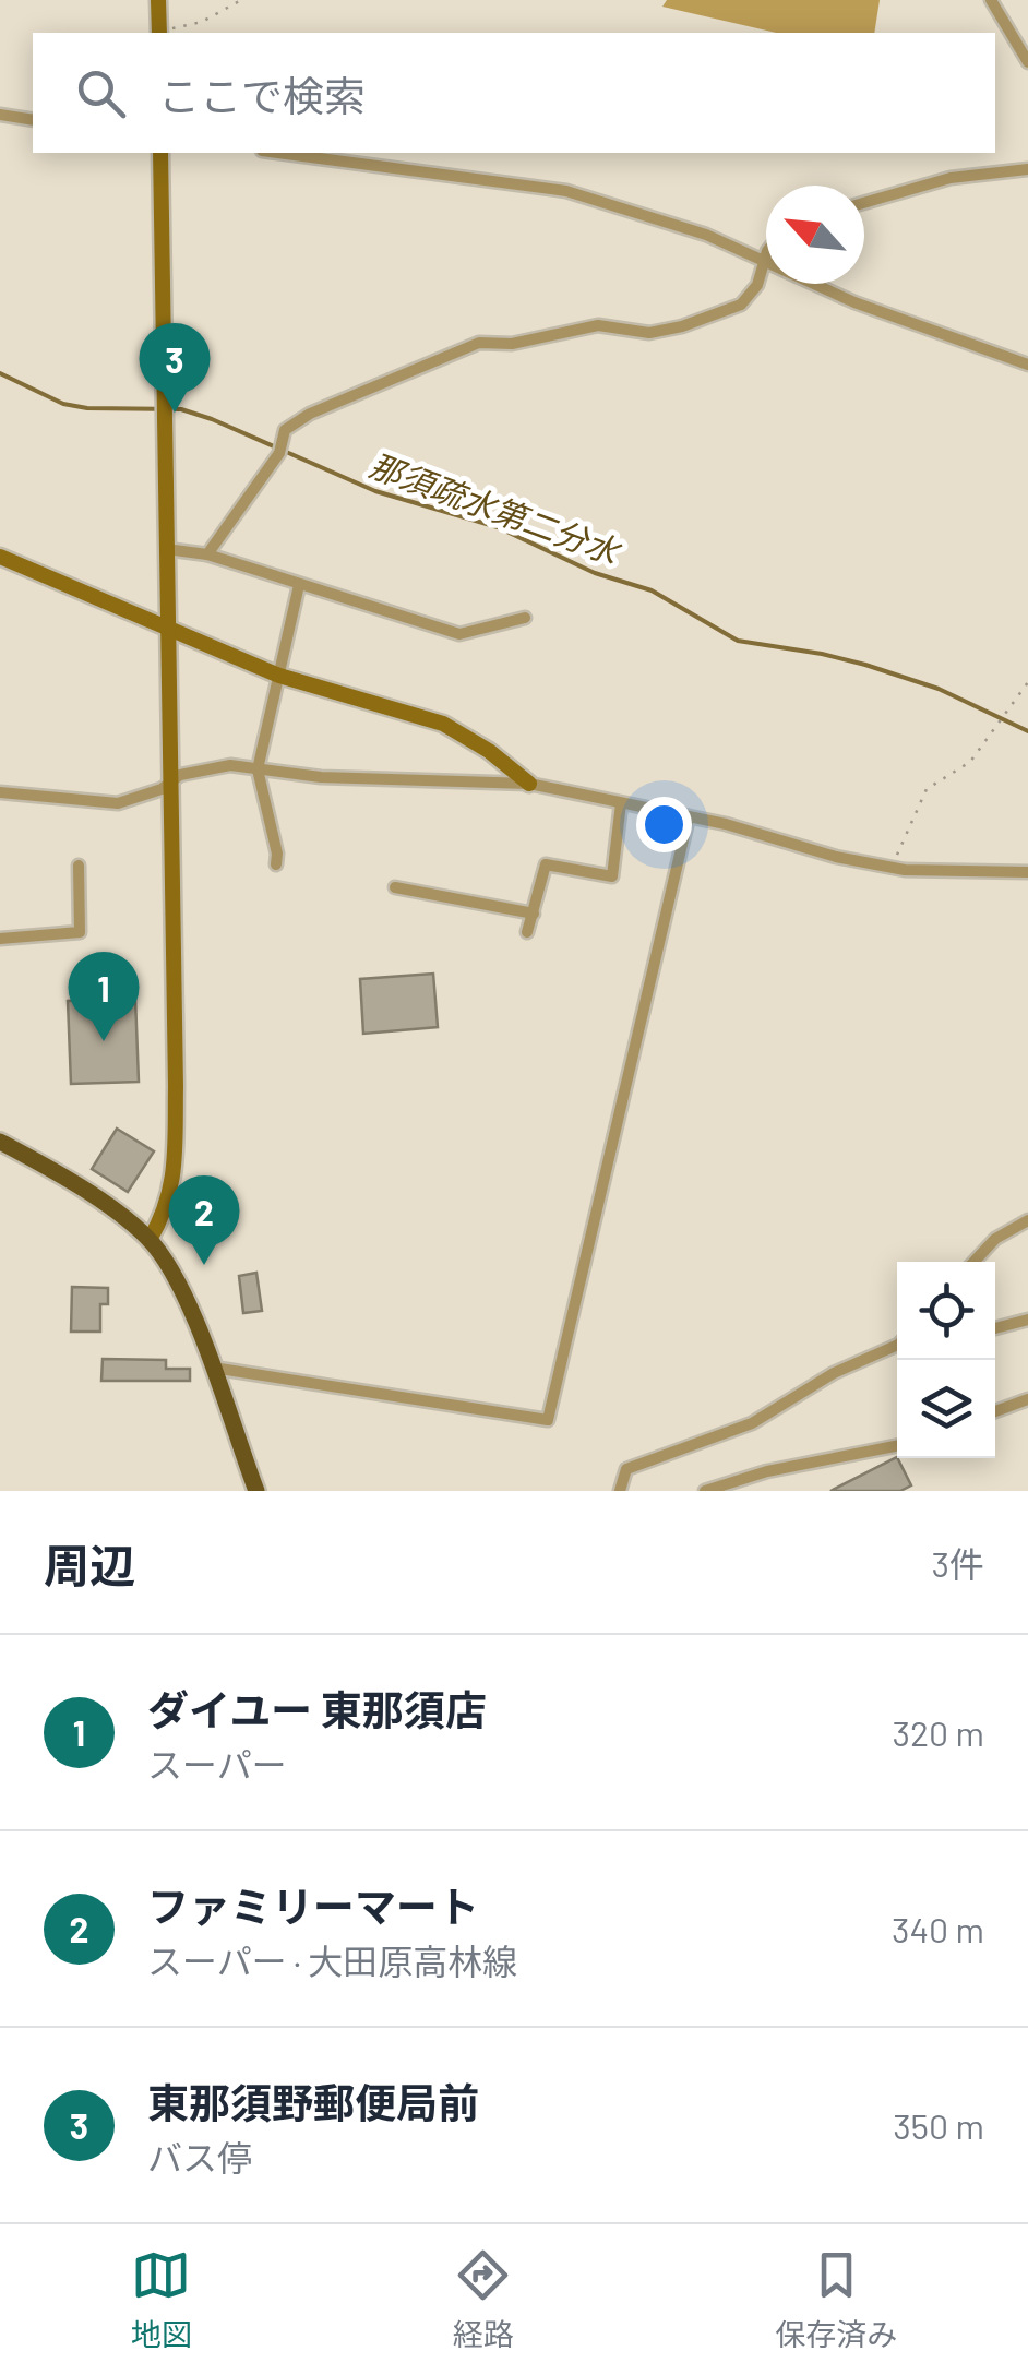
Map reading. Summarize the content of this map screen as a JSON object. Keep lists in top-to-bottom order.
{
  "water": ["那須疏水第二分水"],
  "north": "top left",
  "page": {
    "search": "ここで検索",
    "pins": ["3", "1", "2"],
    "heading": ["周辺", "3件"],
    "list": [
      {
        "mark": "1",
        "name": "ダイユー 東那須店",
        "note": "スーパー",
        "value": "320 m"
      },
      {
        "mark": "2",
        "name": "ファミリーマート",
        "note": "スーパー · 大田原高林線",
        "value": "340 m"
      },
      {
        "mark": "3",
        "name": "東那須野郵便局前",
        "note": "バス停",
        "value": "350 m"
      }
    ],
    "nav": ["地図", "経路", "保存済み"]
  }
}
